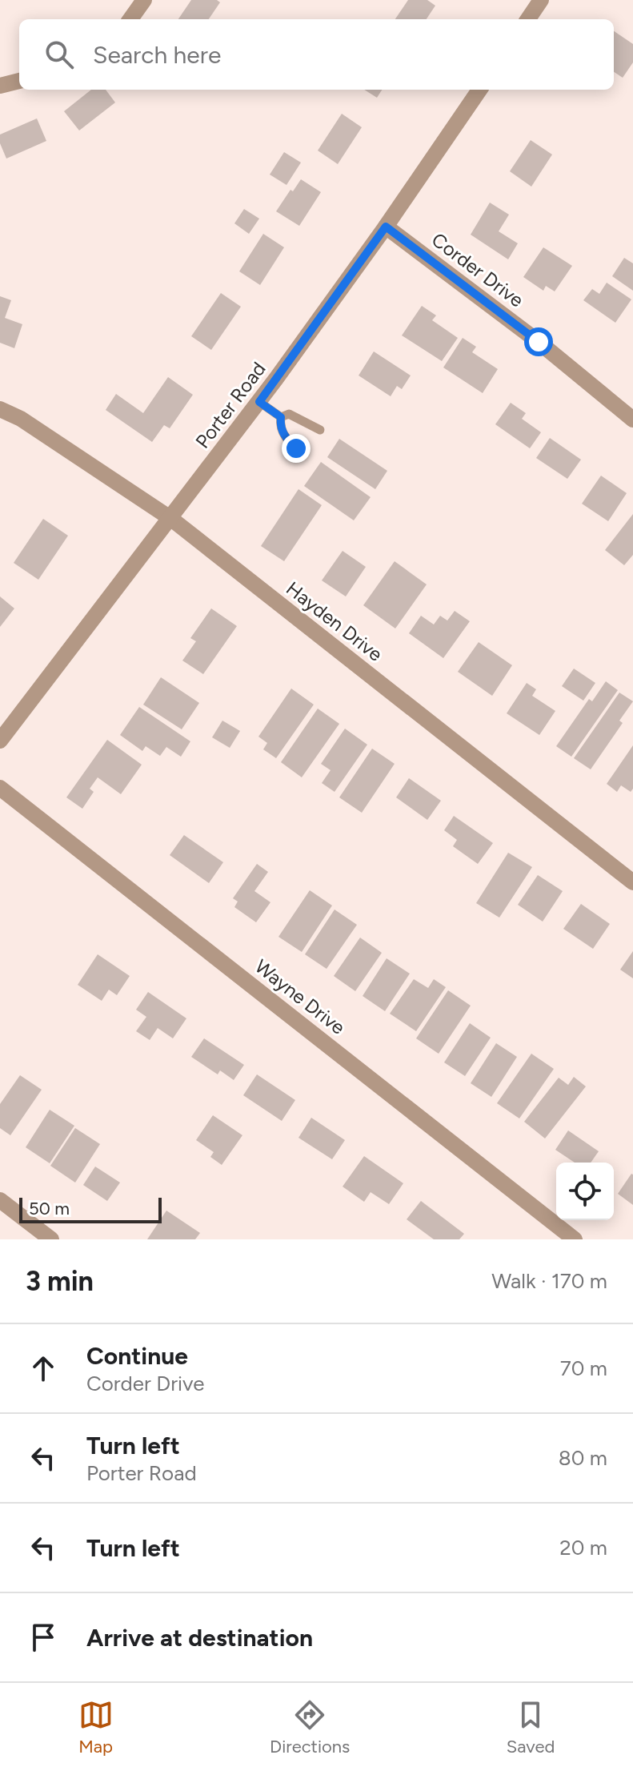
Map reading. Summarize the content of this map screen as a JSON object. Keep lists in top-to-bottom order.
{
  "streets": {
    "street": [
      "Corder Drive",
      "Porter Road",
      "Hayden Drive",
      "Wayne Drive"
    ]
  },
  "crossings": [
    ["Corder Drive", "Porter Road"],
    ["Porter Road", "Hayden Drive"]
  ],
  "scale_bar": "50 m",
  "page": {
    "search": "Search here",
    "scale": "50 m",
    "heading": ["3 min", "Walk · 170 m"],
    "list": [
      ["Continue", "Corder Drive", "70 m"],
      ["Turn left", "Porter Road", "80 m"],
      ["Turn left", "20 m"],
      "Arrive at destination"
    ],
    "nav": ["Map", "Directions", "Saved"]
  }
}
